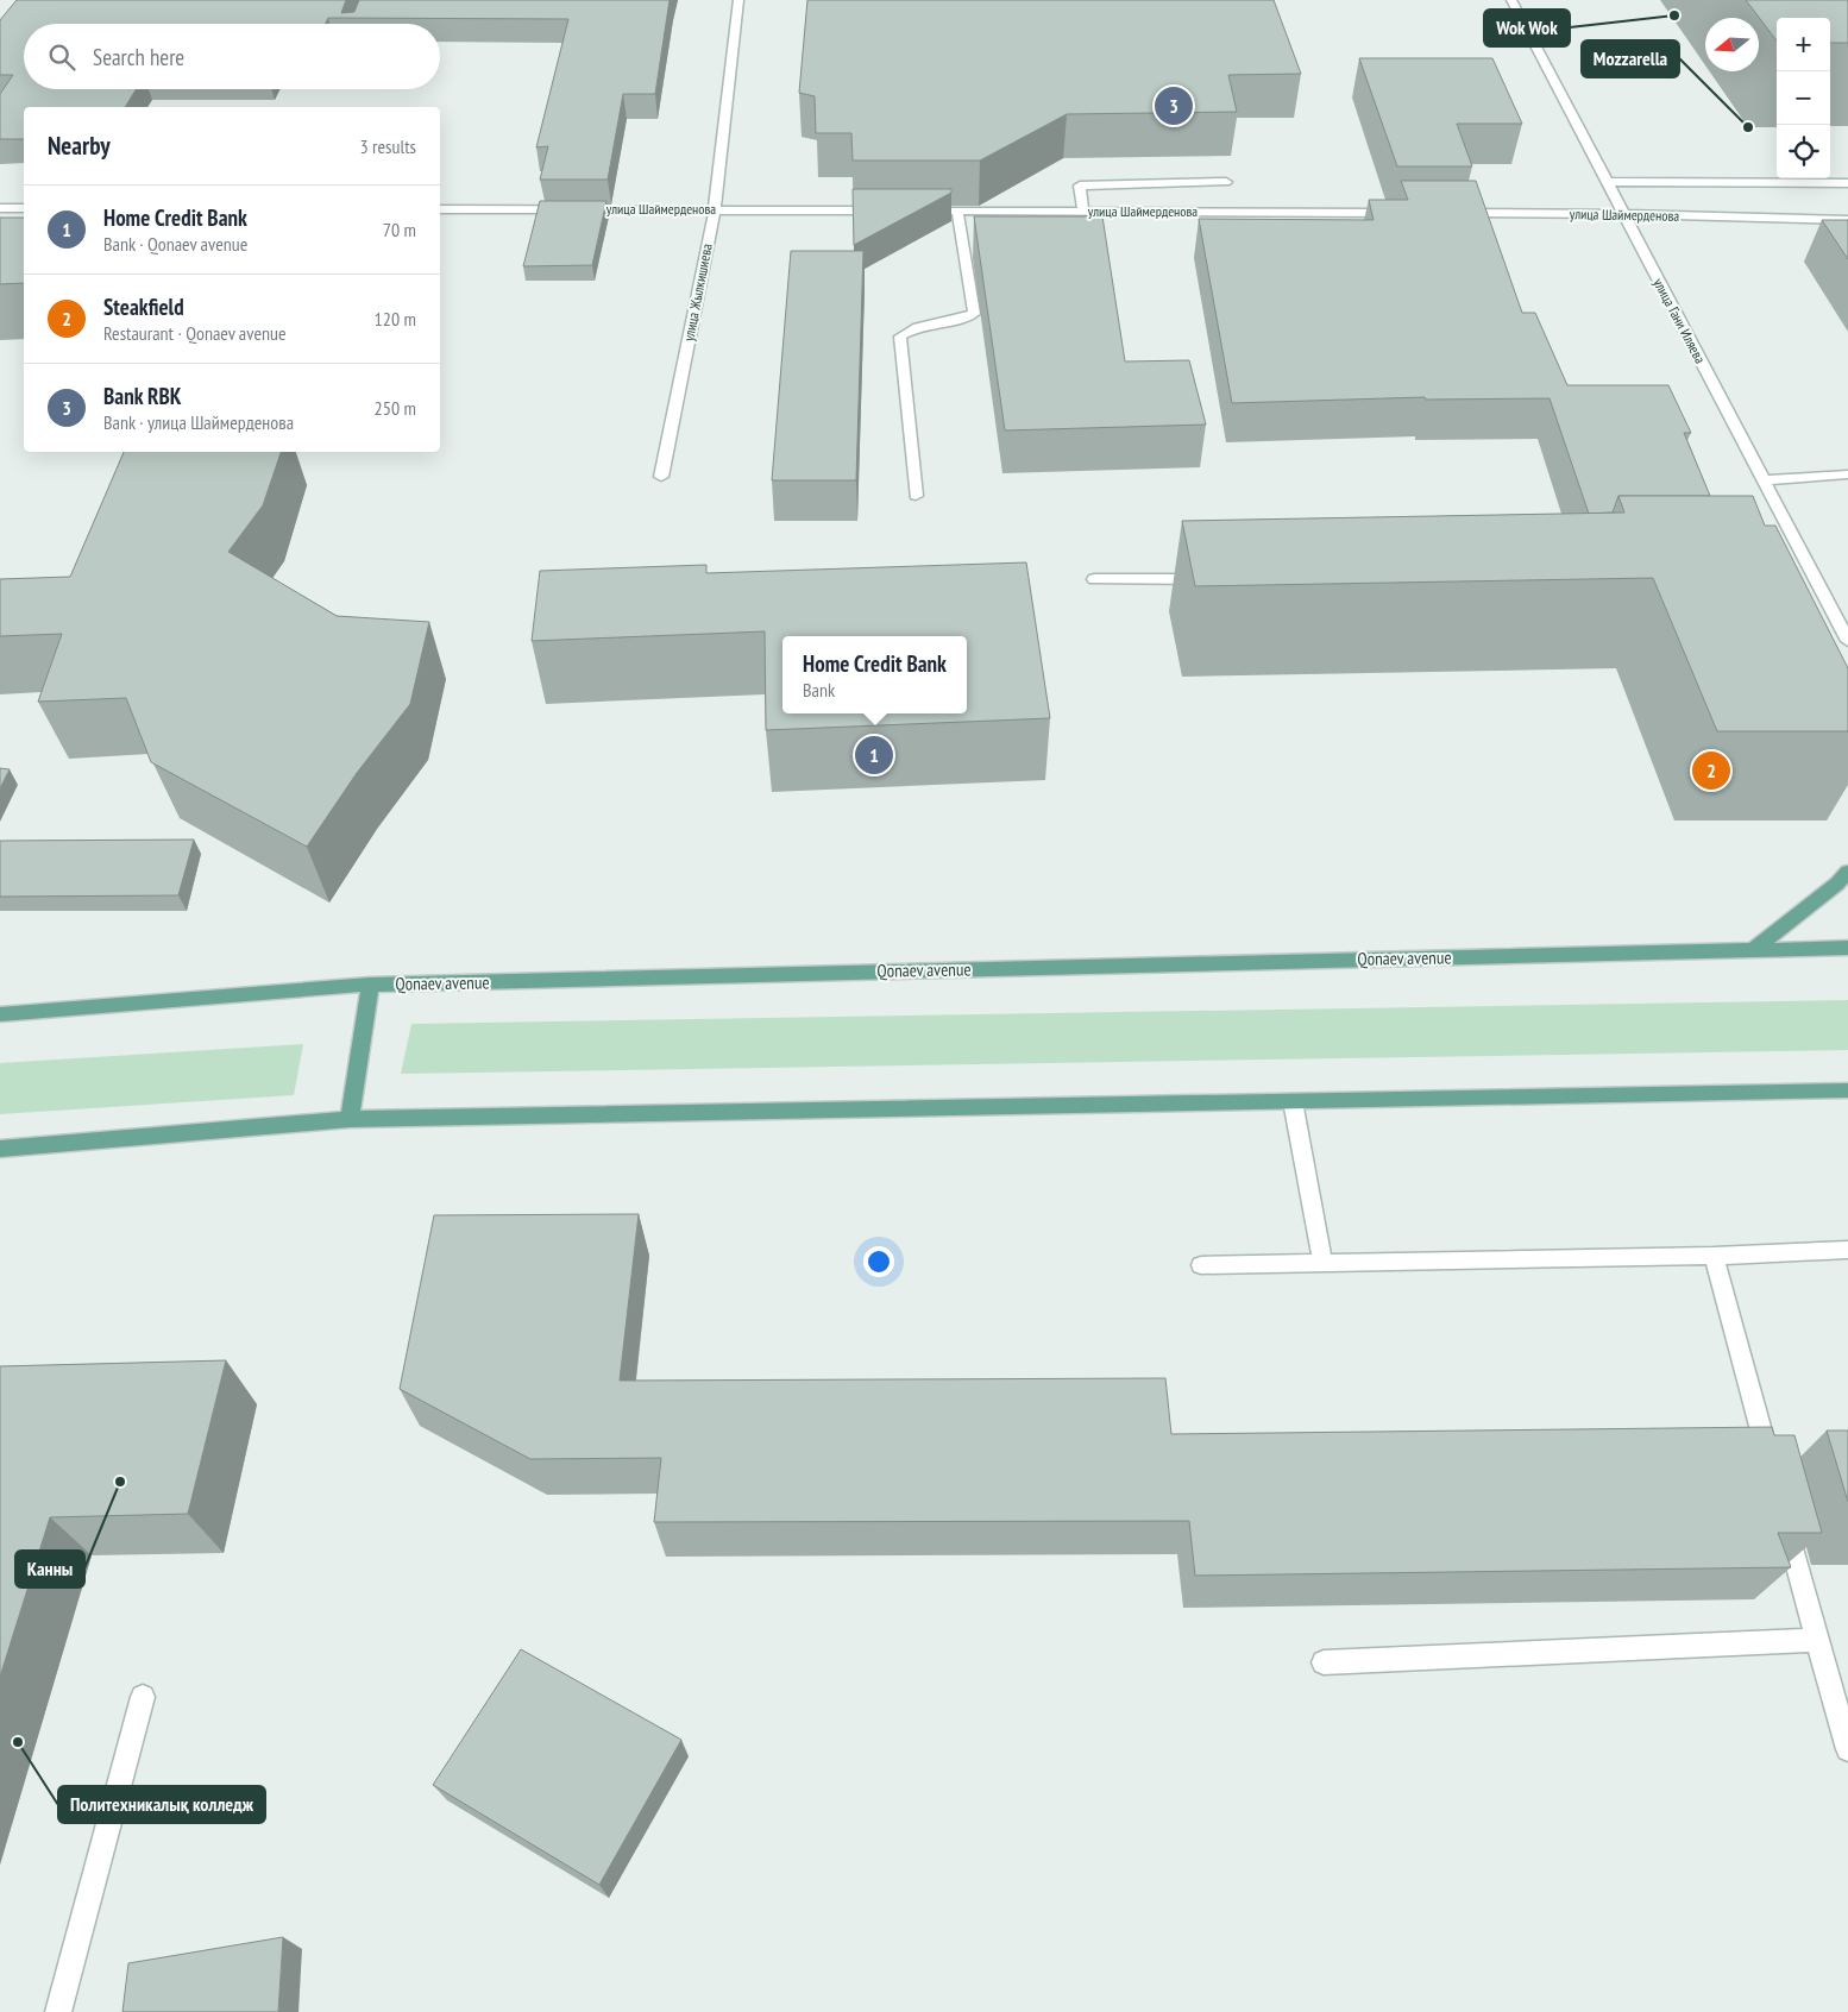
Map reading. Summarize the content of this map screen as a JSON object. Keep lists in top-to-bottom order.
{
  "streets": {
    "main road": ["Qonaev avenue"],
    "street": ["улица Шаймерденова", "улица Жылкишиева", "улица Гани Иляева"]
  },
  "crossings": [
    ["улица Шаймерденова", "улица Жылкишиева"],
    ["улица Шаймерденова", "улица Гани Иляева"]
  ],
  "places": [
    "Wok Wok",
    "Mozzarella",
    "Канны",
    "Политехникалық колледж"
  ],
  "north": "left",
  "page": {
    "map_buttons": ["+", "−"],
    "search": "Search here",
    "pins": ["3", "1", "2"],
    "heading": ["Nearby", "3 results"],
    "list": [
      {
        "mark": "1",
        "name": "Home Credit Bank",
        "note": "Bank · Qonaev avenue",
        "value": "70 m"
      },
      {
        "mark": "2",
        "name": "Steakfield",
        "note": "Restaurant · Qonaev avenue",
        "value": "120 m"
      },
      {
        "mark": "3",
        "name": "Bank RBK",
        "note": "Bank · улица Шаймерденова",
        "value": "250 m"
      }
    ],
    "popup": ["Home Credit Bank", "Bank"]
  }
}
